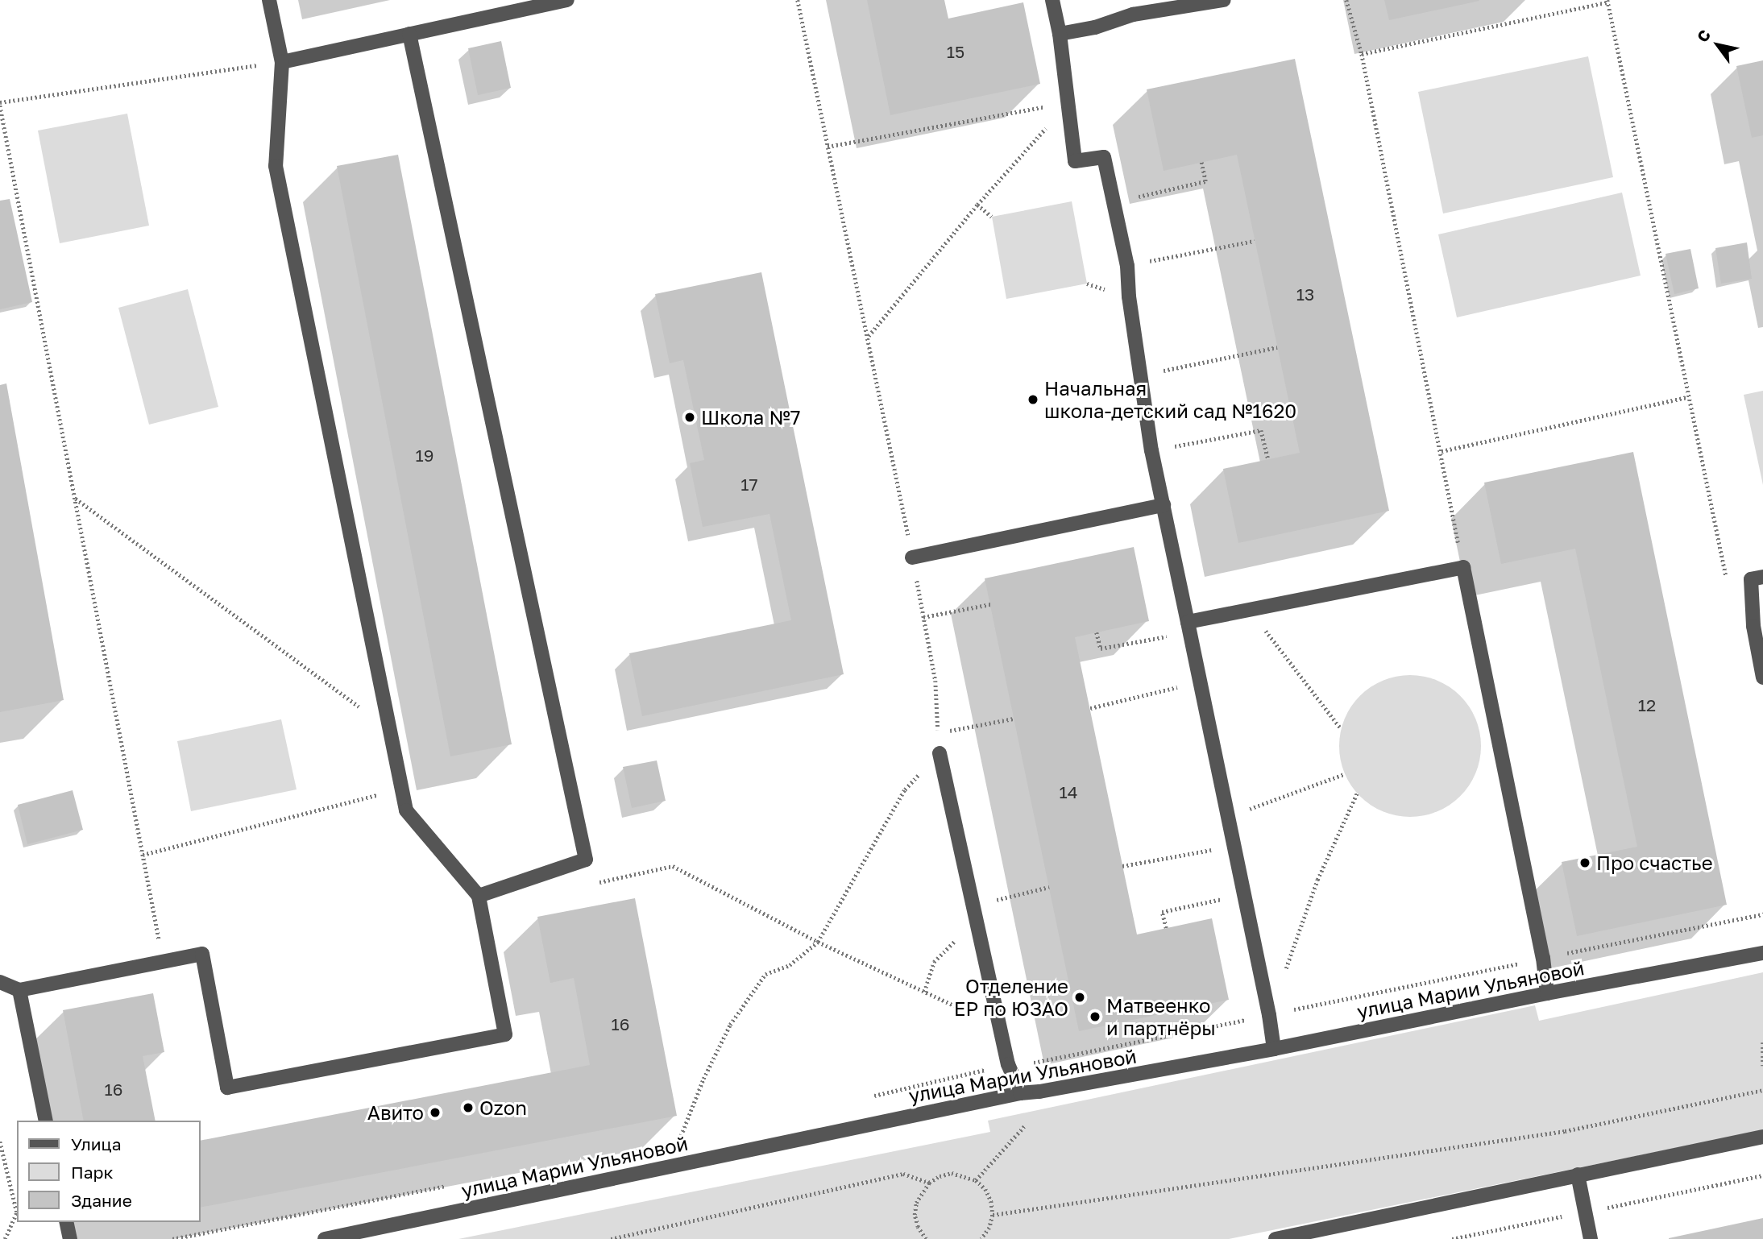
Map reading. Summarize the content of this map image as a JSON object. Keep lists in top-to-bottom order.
{
  "streets": {
    "street": ["улица Марии Ульяновой"]
  },
  "places": [
    "Начальная школа-детский сад №1620",
    "Школа №7",
    "Про счастье",
    "Отделение ЕР по ЮЗАО",
    "Матвеенко и партнёры",
    "Ozon",
    "Авито"
  ],
  "house_numbers": [
    "15",
    "13",
    "19",
    "17",
    "12",
    "14",
    "16",
    "16"
  ],
  "legend": ["Улица", "Парк", "Здание"],
  "north": "top left"
}
